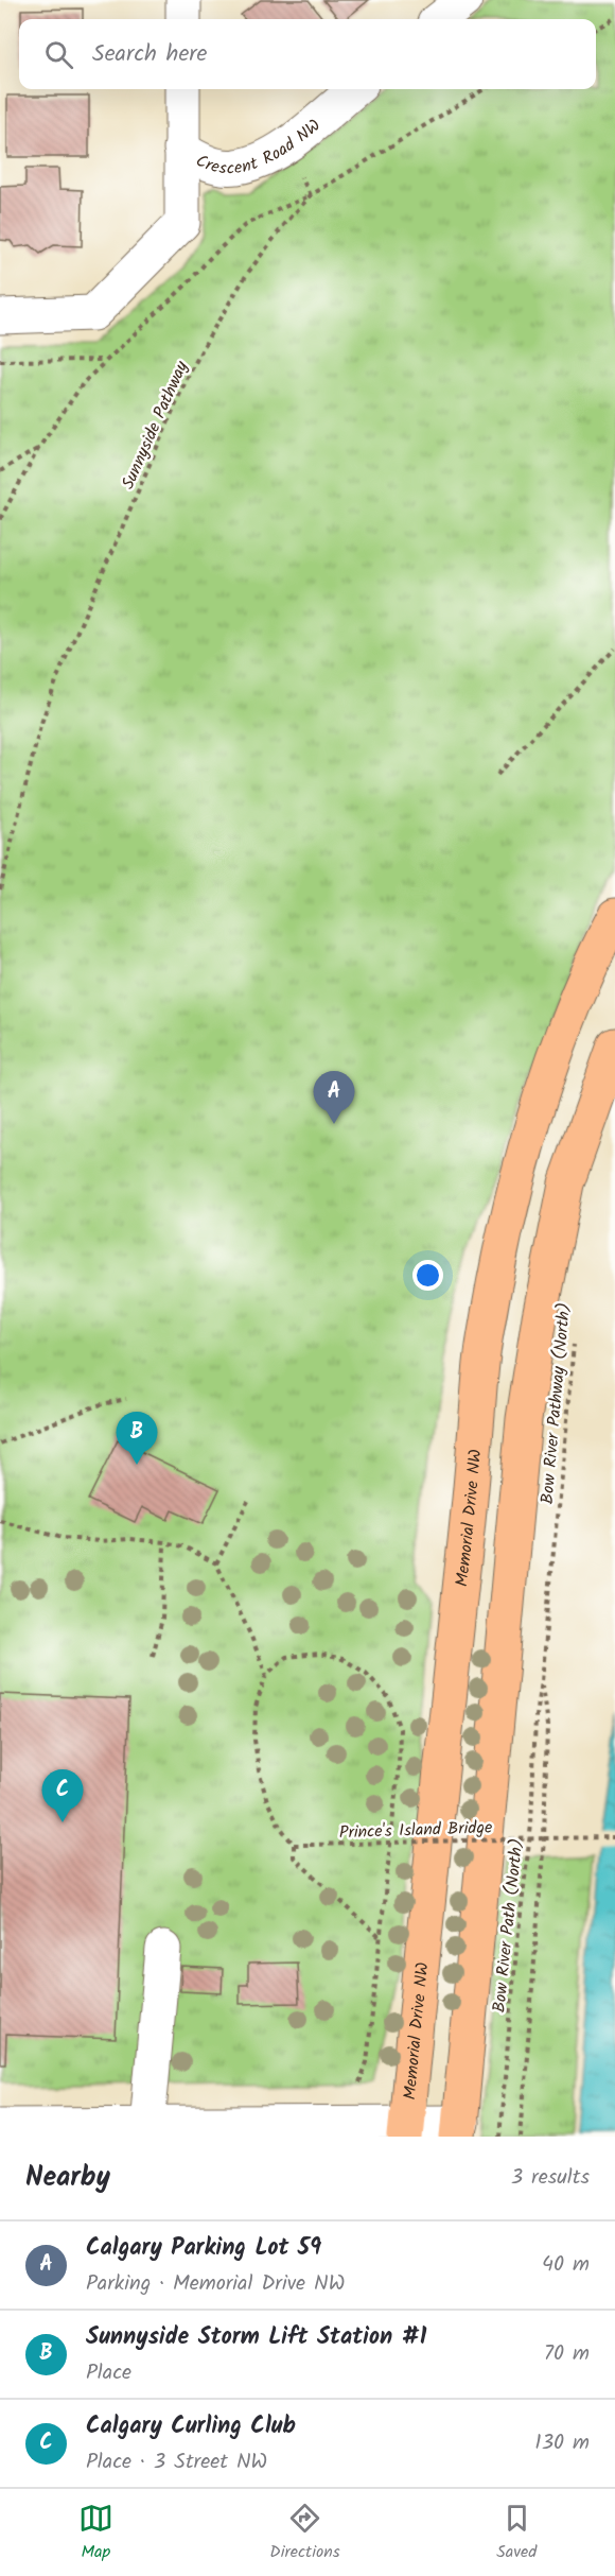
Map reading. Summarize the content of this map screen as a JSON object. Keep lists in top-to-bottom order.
{
  "streets": {
    "main road": ["Memorial Drive NW"],
    "street": ["Crescent Road NW"],
    "path": [
      "Sunnyside Pathway",
      "Bow River Pathway (North)",
      "Prince's Island Bridge",
      "Bow River Path (North)"
    ]
  },
  "crossings": [
    ["Bow River Pathway (North)", "Prince's Island Bridge"],
    ["Bow River Pathway (North)", "Bow River Path (North)"]
  ],
  "page": {
    "search": "Search here",
    "pins": ["A", "B", "C"],
    "heading": ["Nearby", "3 results"],
    "list": [
      {
        "mark": "A",
        "name": "Calgary Parking Lot 59",
        "note": "Parking · Memorial Drive NW",
        "value": "40 m"
      },
      {
        "mark": "B",
        "name": "Sunnyside Storm Lift Station #1",
        "note": "Place",
        "value": "70 m"
      },
      {
        "mark": "C",
        "name": "Calgary Curling Club",
        "note": "Place · 3 Street NW",
        "value": "130 m"
      }
    ],
    "nav": ["Map", "Directions", "Saved"]
  }
}
